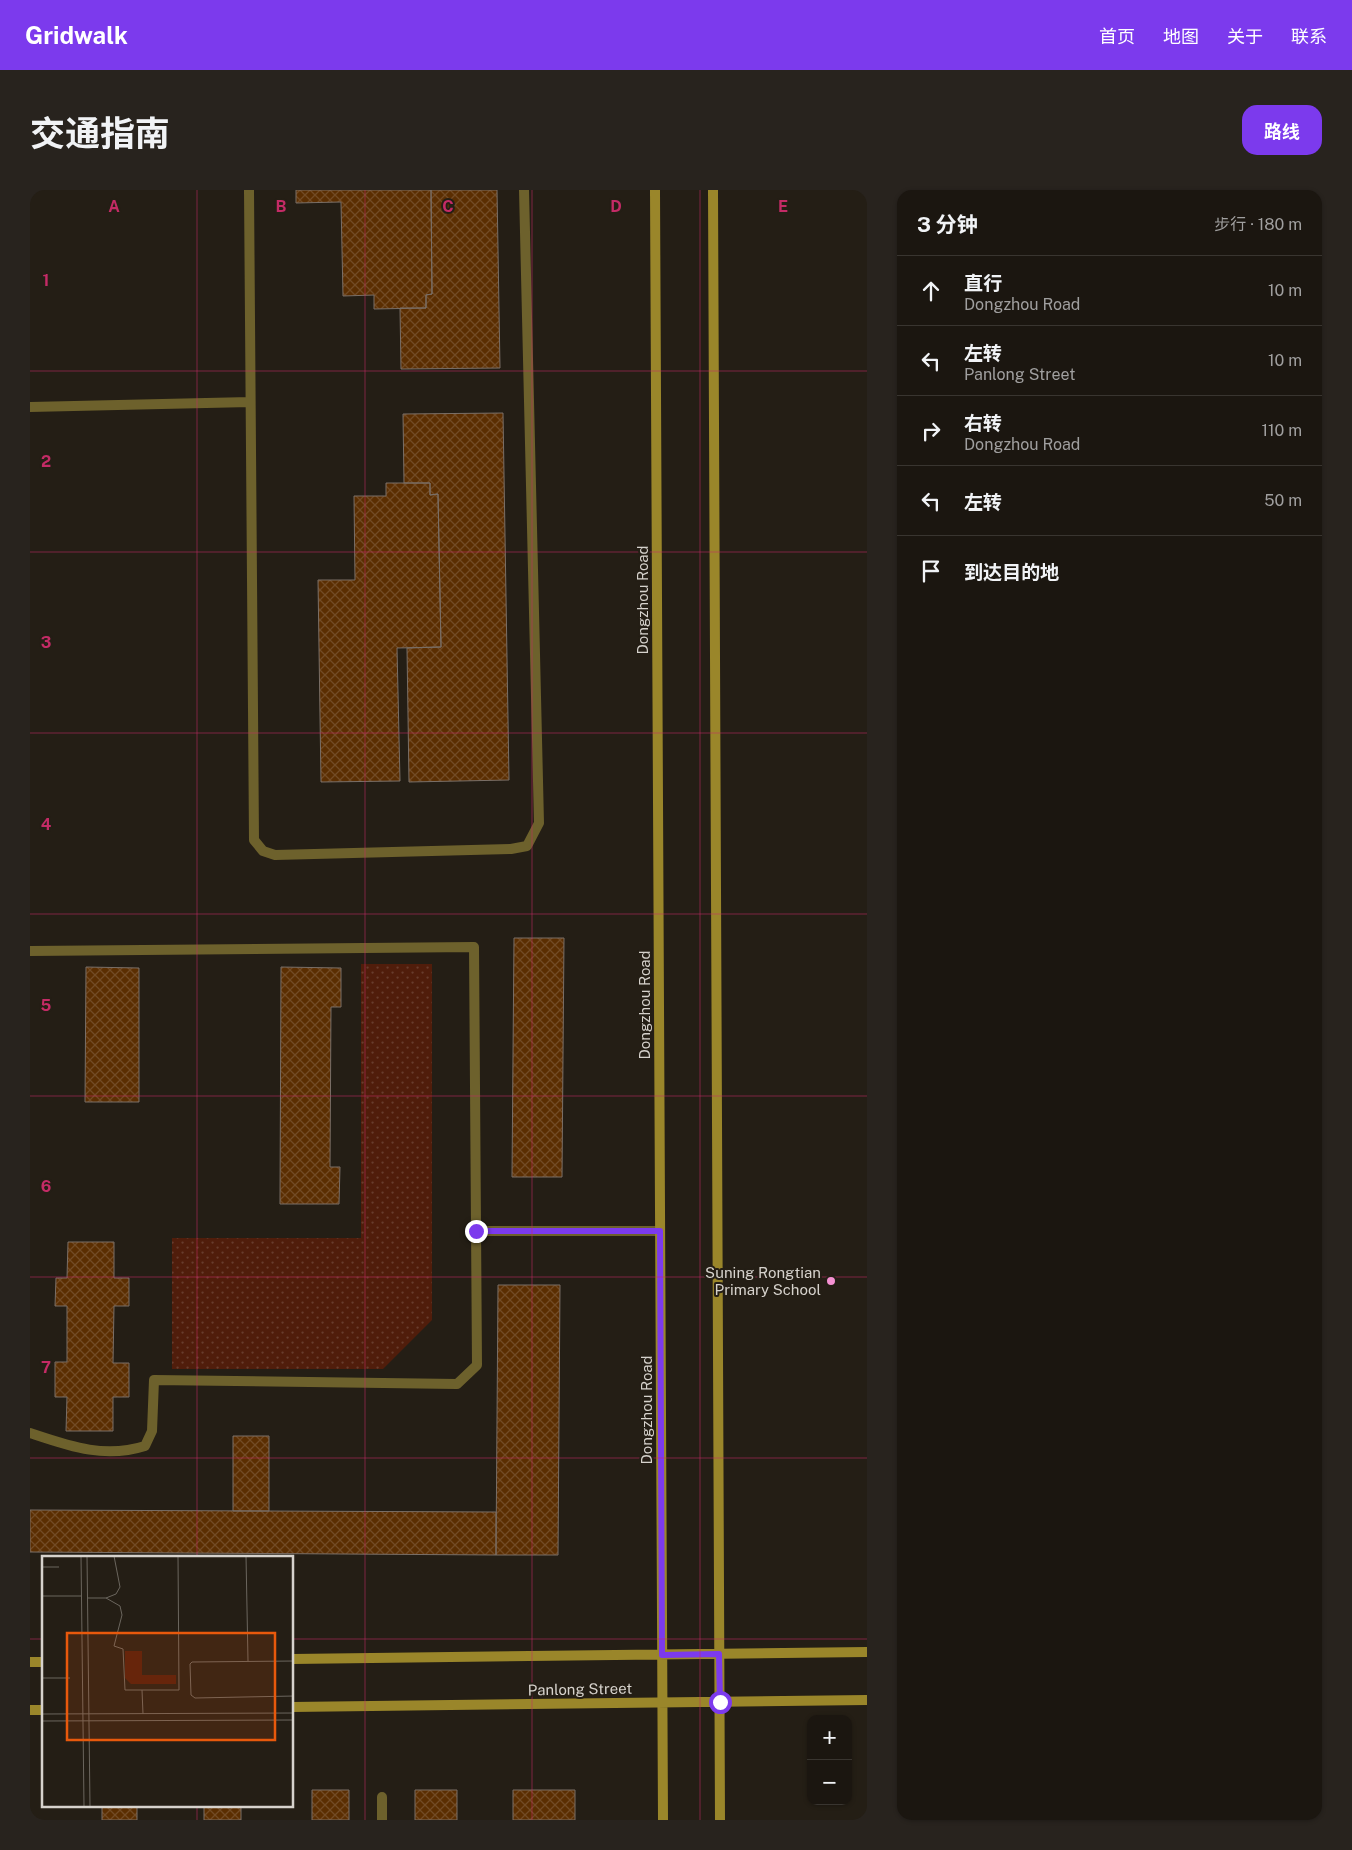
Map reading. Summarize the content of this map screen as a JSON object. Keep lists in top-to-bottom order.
{
  "streets": {
    "street": ["Dongzhou Road", "Panlong Street"]
  },
  "crossings": [
    ["Dongzhou Road", "Panlong Street"]
  ],
  "places": ["Suning Rongtian Primary School"],
  "page": {
    "header": "Gridwalk",
    "nav": [
      "首页",
      "地图",
      "关于",
      "联系"
    ],
    "title": "交通指南",
    "buttons": "路线",
    "heading": ["3 分钟", "步行 · 180 m"],
    "list": [
      ["直行", "Dongzhou Road", "10 m"],
      ["左转", "Panlong Street", "10 m"],
      ["右转", "Dongzhou Road", "110 m"],
      ["左转", "50 m"],
      "到达目的地"
    ],
    "map_buttons": ["+", "−"]
  },
  "grid": {
    "columns": [
      "A",
      "B",
      "C",
      "D",
      "E"
    ],
    "rows": [
      "1",
      "2",
      "3",
      "4",
      "5",
      "6",
      "7"
    ]
  }
}
